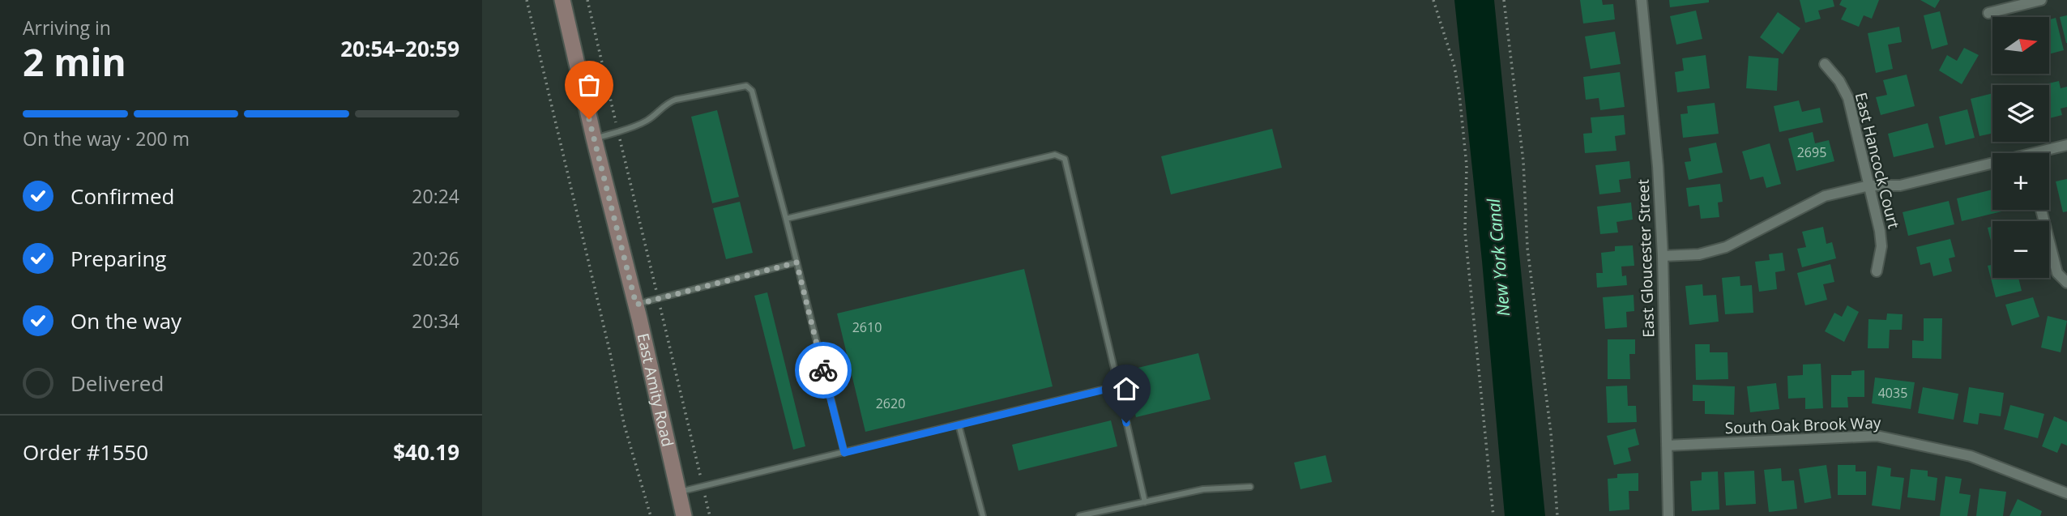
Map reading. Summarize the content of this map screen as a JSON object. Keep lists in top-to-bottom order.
{
  "streets": {
    "street": [
      "East Hancock Court",
      "East Gloucester Street",
      "East Amity Road",
      "South Oak Brook Way"
    ]
  },
  "crossings": [
    ["East Gloucester Street", "South Oak Brook Way"]
  ],
  "water": ["New York Canal"],
  "house_numbers": [
    "2695",
    "2610",
    "4035",
    "2620"
  ],
  "north": "right",
  "page": {
    "heading": ["2 min", "Arriving in", "20:54–20:59"],
    "panel": ["Order #1550", "$40.19"],
    "map_buttons": ["+", "−"],
    "bar": "On the way · 200 m",
    "list": [
      ["Confirmed", "20:24"],
      ["Preparing", "20:26"],
      ["On the way", "20:34"],
      "Delivered"
    ]
  }
}
